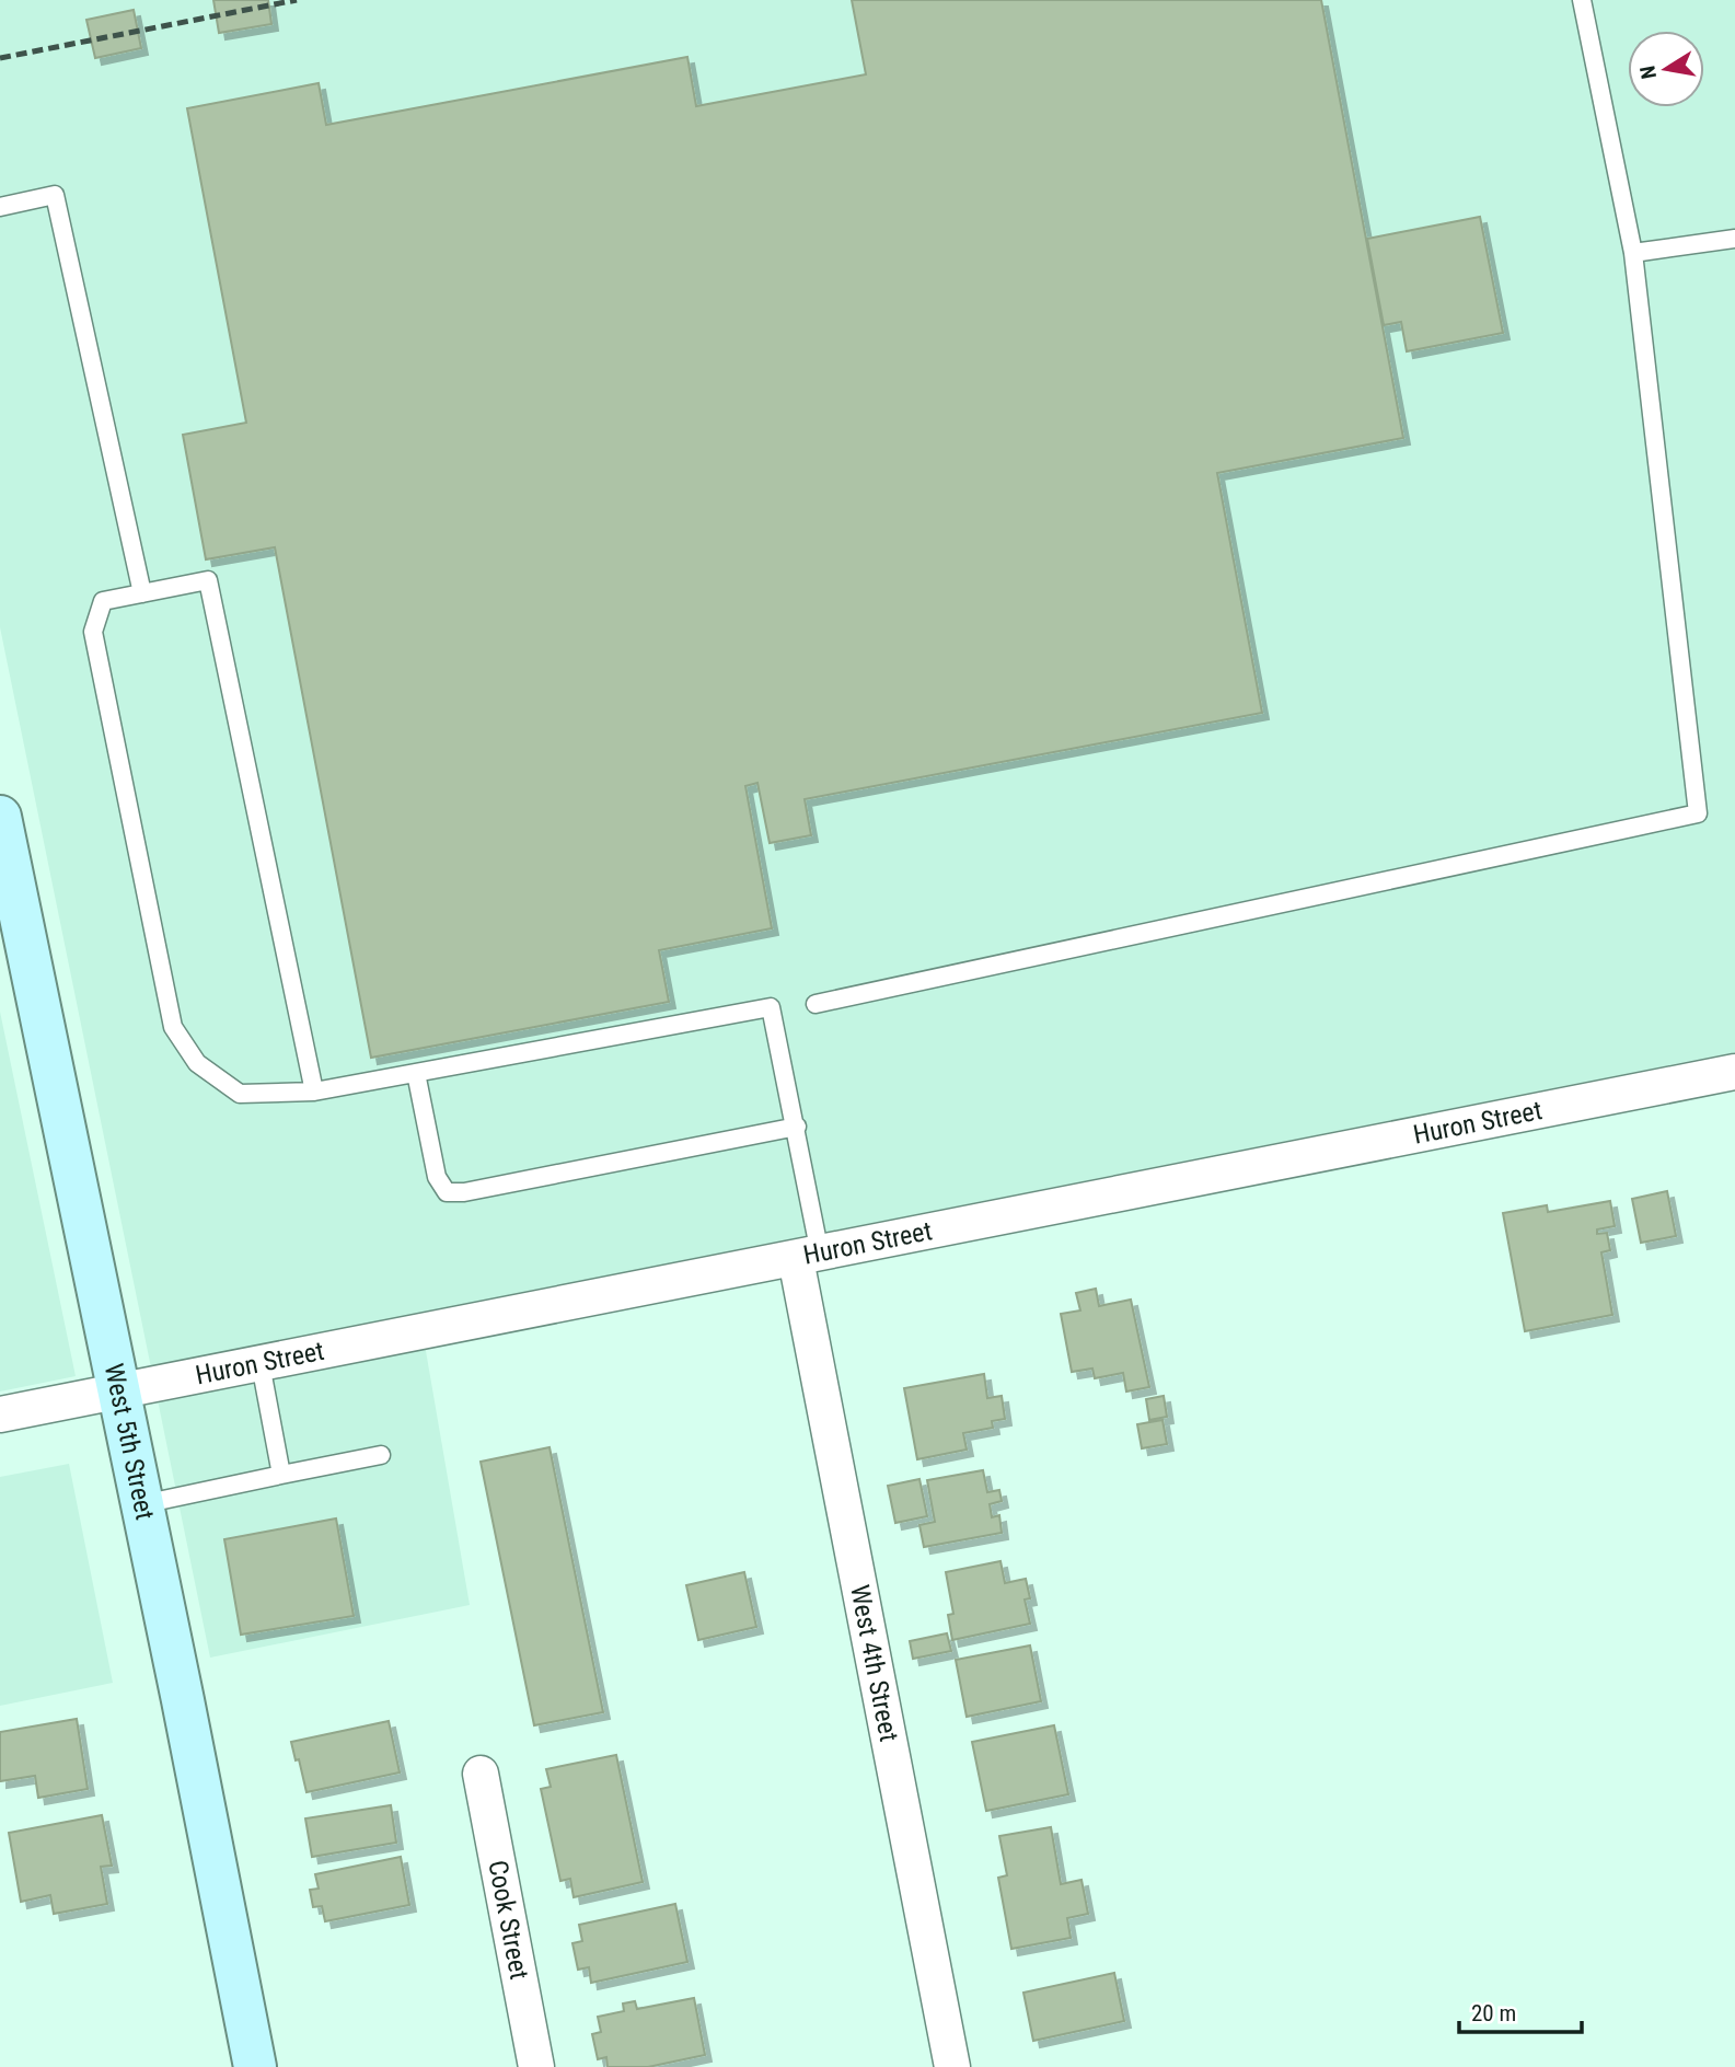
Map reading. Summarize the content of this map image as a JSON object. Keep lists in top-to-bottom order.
{
  "streets": {
    "street": [
      "Huron Street",
      "West 5th Street",
      "West 4th Street",
      "Cook Street"
    ]
  },
  "crossings": [
    ["Huron Street", "West 5th Street"],
    ["Huron Street", "West 4th Street"]
  ],
  "scale_bar": "20 m",
  "north": "left"
}
